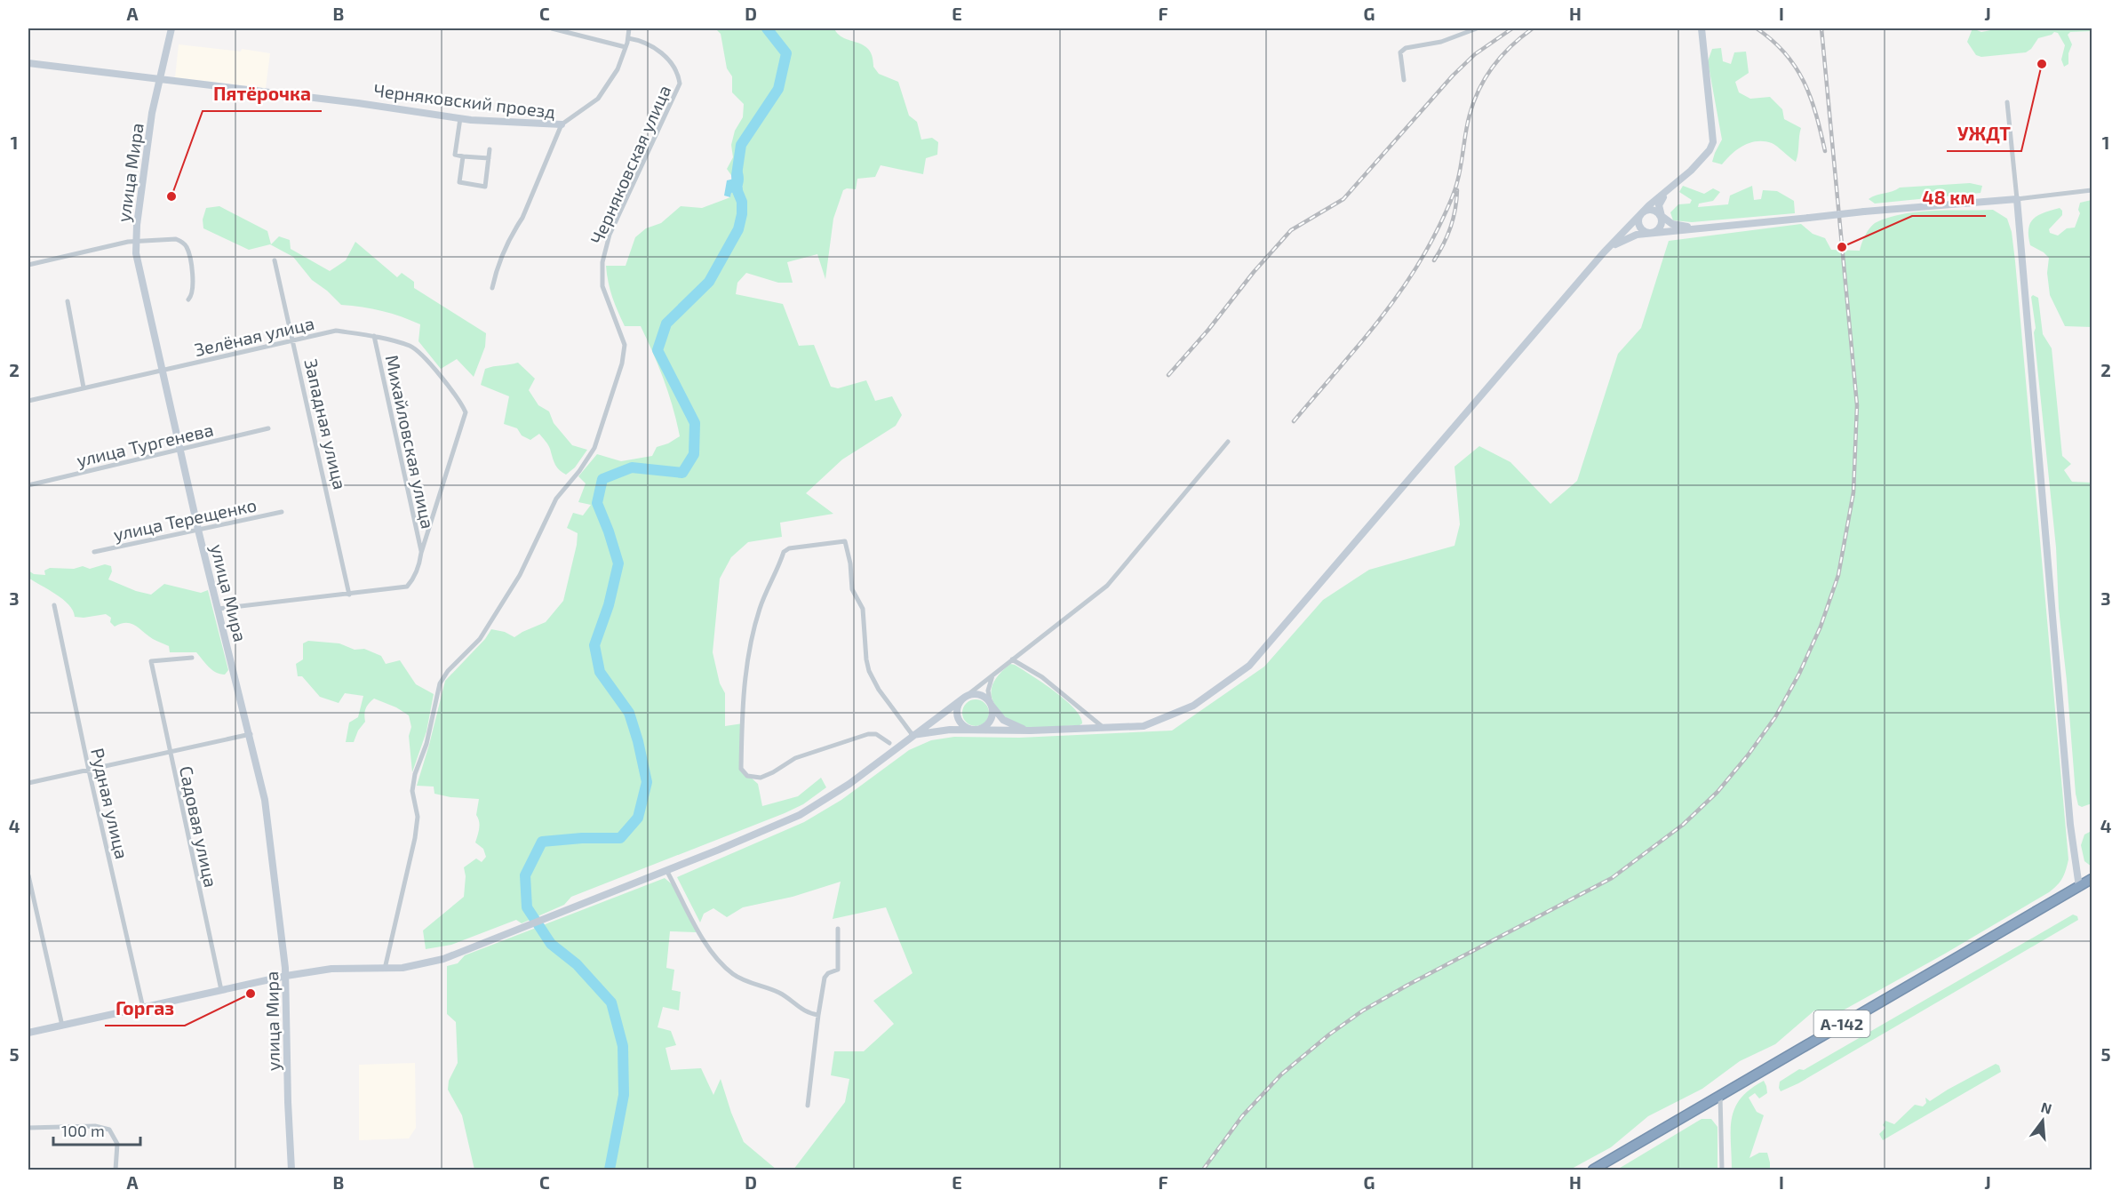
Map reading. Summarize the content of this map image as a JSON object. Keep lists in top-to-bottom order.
{
  "streets": {
    "highway": ["А-142"],
    "street": [
      "Черняковский проезд",
      "Черняковская улица",
      "улица Мира",
      "Зелёная улица",
      "Западная улица",
      "Михайловская улица",
      "улица Тургенева",
      "улица Терещенко",
      "Рудная улица",
      "Садовая улица"
    ]
  },
  "crossings": [
    ["Черняковский проезд", "улица Мира"],
    ["улица Мира", "Зелёная улица"],
    ["улица Мира", "улица Тургенева"],
    ["улица Мира", "улица Терещенко"],
    ["Зелёная улица", "Западная улица"],
    ["Зелёная улица", "Михайловская улица"]
  ],
  "places": [
    "УЖДТ",
    "Пятёрочка",
    "48 км",
    "Горгаз"
  ],
  "scale_bar": "100 m",
  "north": "top",
  "grid": {
    "columns": [
      "A",
      "B",
      "C",
      "D",
      "E",
      "F",
      "G",
      "H",
      "I",
      "J"
    ],
    "rows": [
      "1",
      "2",
      "3",
      "4",
      "5"
    ]
  }
}
